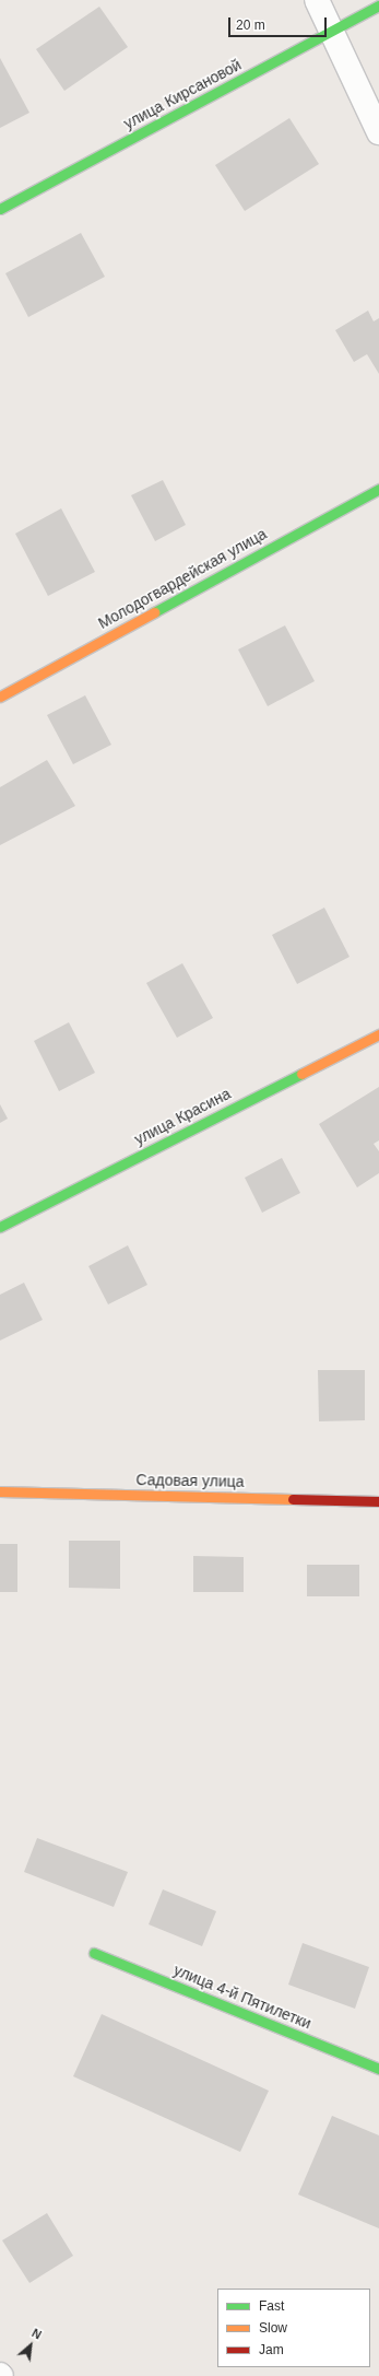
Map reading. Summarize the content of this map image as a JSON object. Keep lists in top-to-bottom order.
{
  "streets": {
    "street": [
      "улица Кирсановой",
      "Молодогвардейская улица",
      "улица Красина",
      "Садовая улица",
      "улица 4-й Пятилетки"
    ]
  },
  "legend": ["Fast", "Slow", "Jam"],
  "scale_bar": "20 m",
  "north": "top right"
}
